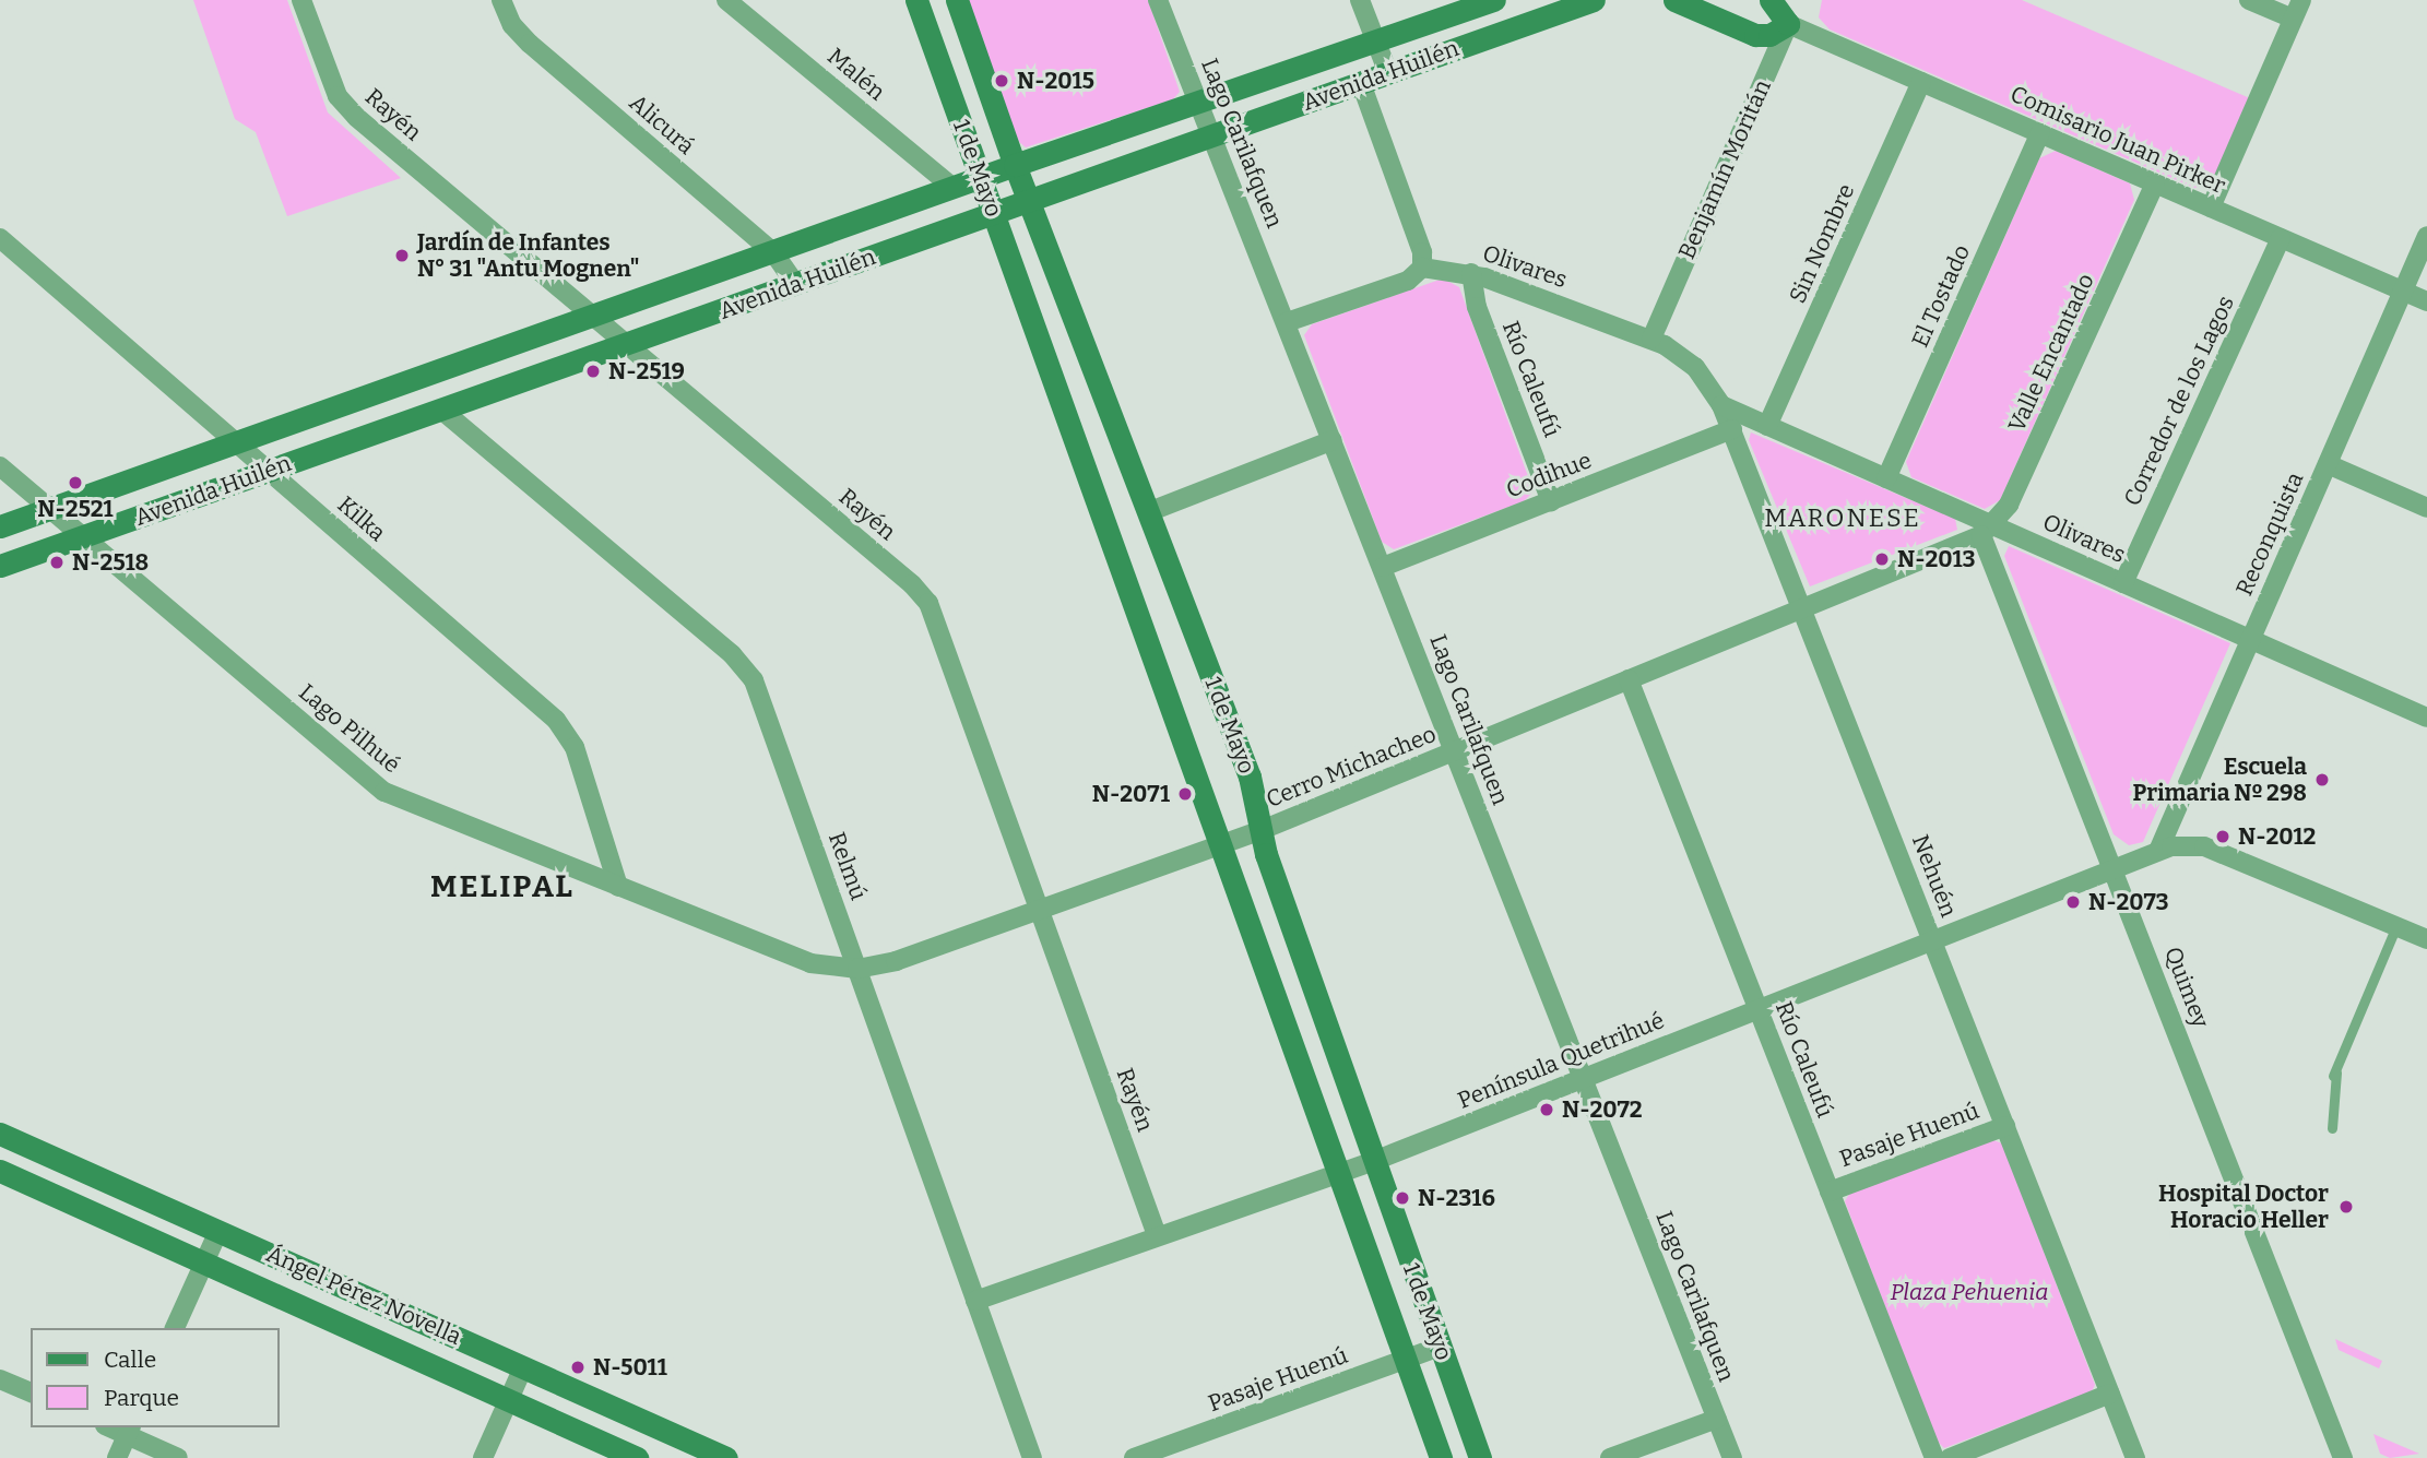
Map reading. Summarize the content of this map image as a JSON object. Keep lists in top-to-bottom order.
{
  "streets": {
    "main road": [
      "Avenida Huilén",
      "1 de Mayo",
      "Benjamín Moritán",
      "Ángel Pérez Novella"
    ],
    "street": [
      "Malén",
      "Rayén",
      "Alicurá",
      "Comisario Juan Pirker",
      "Lago Carilafquen",
      "Sin Nombre",
      "Olivares",
      "El Tostado",
      "Valle Encantado",
      "Río Caleufú",
      "Corredor de los Lagos",
      "Codihue",
      "Kilka",
      "Reconquista",
      "Lago Pilhué",
      "Cerro Michacheo",
      "Relmú",
      "Nehuén",
      "Quimey",
      "Península Quetrihué",
      "Pasaje Huenú"
    ]
  },
  "crossings": [
    ["Malén", "Avenida Huilén"],
    ["Avenida Huilén", "Rayén"],
    ["Avenida Huilén", "Alicurá"],
    ["Avenida Huilén", "Lago Carilafquen"],
    ["Avenida Huilén", "1 de Mayo"],
    ["Avenida Huilén", "Kilka"],
    ["Avenida Huilén", "Lago Pilhué"],
    ["Avenida Huilén", "Relmú"],
    ["Rayén", "Cerro Michacheo"],
    ["Rayén", "Península Quetrihué"],
    ["Comisario Juan Pirker", "Benjamín Moritán"],
    ["Comisario Juan Pirker", "Sin Nombre"],
    ["Comisario Juan Pirker", "El Tostado"],
    ["Comisario Juan Pirker", "Valle Encantado"],
    ["Comisario Juan Pirker", "Corredor de los Lagos"],
    ["Comisario Juan Pirker", "Reconquista"],
    ["Lago Carilafquen", "Codihue"],
    ["Lago Carilafquen", "Cerro Michacheo"],
    ["Lago Carilafquen", "Península Quetrihué"],
    ["1 de Mayo", "Cerro Michacheo"],
    ["1 de Mayo", "Península Quetrihué"],
    ["1 de Mayo", "Pasaje Huenú"],
    ["Benjamín Moritán", "Olivares"],
    ["Benjamín Moritán", "Nehuén"],
    ["Sin Nombre", "Olivares"],
    ["Olivares", "El Tostado"],
    ["Olivares", "Valle Encantado"],
    ["Olivares", "Río Caleufú"],
    ["Olivares", "Corredor de los Lagos"],
    ["Olivares", "Reconquista"],
    ["Olivares", "Cerro Michacheo"],
    ["Olivares", "Nehuén"],
    ["Olivares", "Quimey"],
    ["Valle Encantado", "Cerro Michacheo"],
    ["Valle Encantado", "Quimey"],
    ["Río Caleufú", "Codihue"],
    ["Río Caleufú", "Cerro Michacheo"],
    ["Río Caleufú", "Península Quetrihué"],
    ["Río Caleufú", "Pasaje Huenú"],
    ["Codihue", "Nehuén"],
    ["Kilka", "Lago Pilhué"],
    ["Reconquista", "Península Quetrihué"],
    ["Lago Pilhué", "Cerro Michacheo"],
    ["Lago Pilhué", "Relmú"],
    ["Cerro Michacheo", "Relmú"],
    ["Cerro Michacheo", "Nehuén"],
    ["Cerro Michacheo", "Quimey"],
    ["Relmú", "Península Quetrihué"],
    ["Nehuén", "Península Quetrihué"],
    ["Nehuén", "Pasaje Huenú"],
    ["Quimey", "Península Quetrihué"]
  ],
  "districts": ["MARONESE", "MELIPAL"],
  "parks": ["Plaza Pehuenia"],
  "places": [
    "N-2015",
    "Jardín de Infantes N° 31 \"Antu Mognen\"",
    "N-2519",
    "N-2521",
    "N-2013",
    "N-2518",
    "Escuela Primaria Nº 298",
    "N-2071",
    "N-2012",
    "N-2073",
    "N-2072",
    "N-2316",
    "Hospital Doctor Horacio Heller",
    "N-5011"
  ],
  "legend": ["Calle", "Parque"]
}
